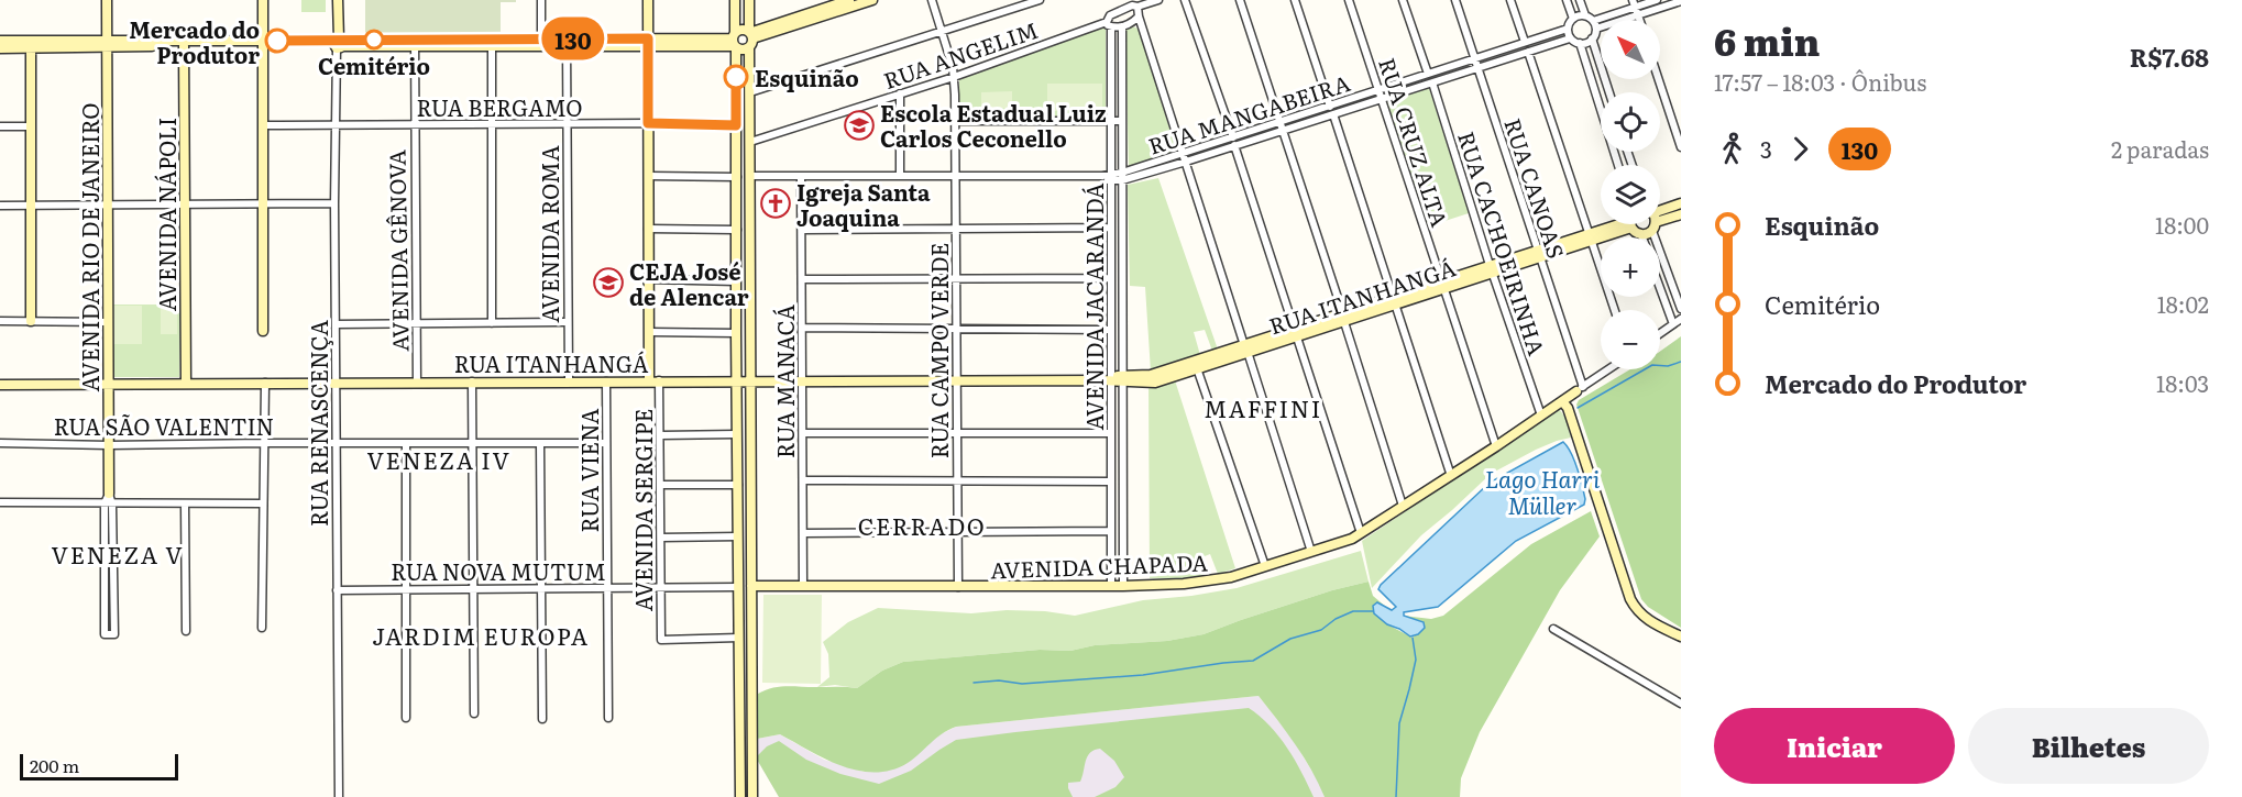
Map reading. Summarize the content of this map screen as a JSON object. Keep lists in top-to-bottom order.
{
  "streets": {
    "street": [
      "RUA ANGELIM",
      "RUA BERGAMO",
      "RUA MANGABEIRA",
      "RUA CRUZ ALTA",
      "RUA CANOAS",
      "AVENIDA NÁPOLI",
      "AVENIDA ROMA",
      "RUA CACHOEIRINHA",
      "AVENIDA RIO DE JANEIRO",
      "AVENIDA GÊNOVA",
      "RUA ITANHANGÁ",
      "AVENIDA JACARANDÁ",
      "RUA CAMPO VERDE",
      "RUA MANACÁ",
      "RUA RENASCENÇA",
      "RUA SÃO VALENTIN",
      "RUA VIENA",
      "AVENIDA SERGIPE",
      "AVENIDA CHAPADA",
      "RUA NOVA MUTUM"
    ]
  },
  "crossings": [
    ["RUA ANGELIM", "AVENIDA JACARANDÁ"],
    ["RUA ANGELIM", "RUA CAMPO VERDE"],
    ["RUA BERGAMO", "AVENIDA ROMA"],
    ["RUA BERGAMO", "AVENIDA GÊNOVA"],
    ["RUA BERGAMO", "RUA RENASCENÇA"],
    ["RUA BERGAMO", "AVENIDA SERGIPE"],
    ["RUA MANGABEIRA", "RUA CRUZ ALTA"],
    ["RUA MANGABEIRA", "RUA CANOAS"],
    ["RUA MANGABEIRA", "RUA CACHOEIRINHA"],
    ["RUA MANGABEIRA", "AVENIDA JACARANDÁ"],
    ["RUA MANGABEIRA", "RUA CAMPO VERDE"],
    ["RUA CRUZ ALTA", "RUA ITANHANGÁ"],
    ["RUA CRUZ ALTA", "AVENIDA CHAPADA"],
    ["RUA CANOAS", "RUA ITANHANGÁ"],
    ["RUA CANOAS", "AVENIDA CHAPADA"],
    ["AVENIDA NÁPOLI", "RUA ITANHANGÁ"],
    ["AVENIDA ROMA", "RUA ITANHANGÁ"],
    ["RUA CACHOEIRINHA", "RUA ITANHANGÁ"],
    ["RUA CACHOEIRINHA", "AVENIDA CHAPADA"],
    ["AVENIDA RIO DE JANEIRO", "RUA ITANHANGÁ"],
    ["AVENIDA RIO DE JANEIRO", "RUA SÃO VALENTIN"],
    ["AVENIDA GÊNOVA", "RUA ITANHANGÁ"],
    ["RUA ITANHANGÁ", "AVENIDA JACARANDÁ"],
    ["RUA ITANHANGÁ", "RUA CAMPO VERDE"],
    ["RUA ITANHANGÁ", "RUA MANACÁ"],
    ["RUA ITANHANGÁ", "RUA RENASCENÇA"],
    ["RUA ITANHANGÁ", "RUA VIENA"],
    ["RUA ITANHANGÁ", "AVENIDA SERGIPE"],
    ["AVENIDA JACARANDÁ", "AVENIDA CHAPADA"],
    ["RUA CAMPO VERDE", "AVENIDA CHAPADA"],
    ["RUA MANACÁ", "AVENIDA CHAPADA"],
    ["RUA RENASCENÇA", "RUA SÃO VALENTIN"],
    ["RUA RENASCENÇA", "RUA NOVA MUTUM"],
    ["RUA SÃO VALENTIN", "RUA VIENA"],
    ["RUA VIENA", "RUA NOVA MUTUM"],
    ["AVENIDA SERGIPE", "RUA NOVA MUTUM"],
    ["AVENIDA CHAPADA", "RUA NOVA MUTUM"]
  ],
  "districts": [
    "MAFFINI",
    "VENEZA IV",
    "CERRADO",
    "VENEZA V",
    "JARDIM EUROPA"
  ],
  "water": ["Lago Harri Müller"],
  "places": {
    "other": ["Cemitério", "Mercado do Produtor", "Esquinão"],
    "school or university": ["Escola Estadual Luiz Carlos Ceconello", "CEJA José de Alencar"],
    "church": ["Igreja Santa Joaquina"]
  },
  "lines": ["bus line 130"],
  "scale_bar": "200 m",
  "north": "top left",
  "page": {
    "on_map": "130",
    "heading": ["6 min", "17:57 – 18:03 · Ônibus", "R$7.68"],
    "map_buttons": ["+", "−"],
    "legs": ["3", "130", "2 paradas"],
    "list": [
      {
        "name": "Esquinão",
        "value": "18:00"
      },
      {
        "name": "Cemitério",
        "value": "18:02"
      },
      {
        "name": "Mercado do Produtor",
        "value": "18:03"
      }
    ],
    "buttons": ["Iniciar", "Bilhetes"],
    "scale": "200 m"
  }
}
